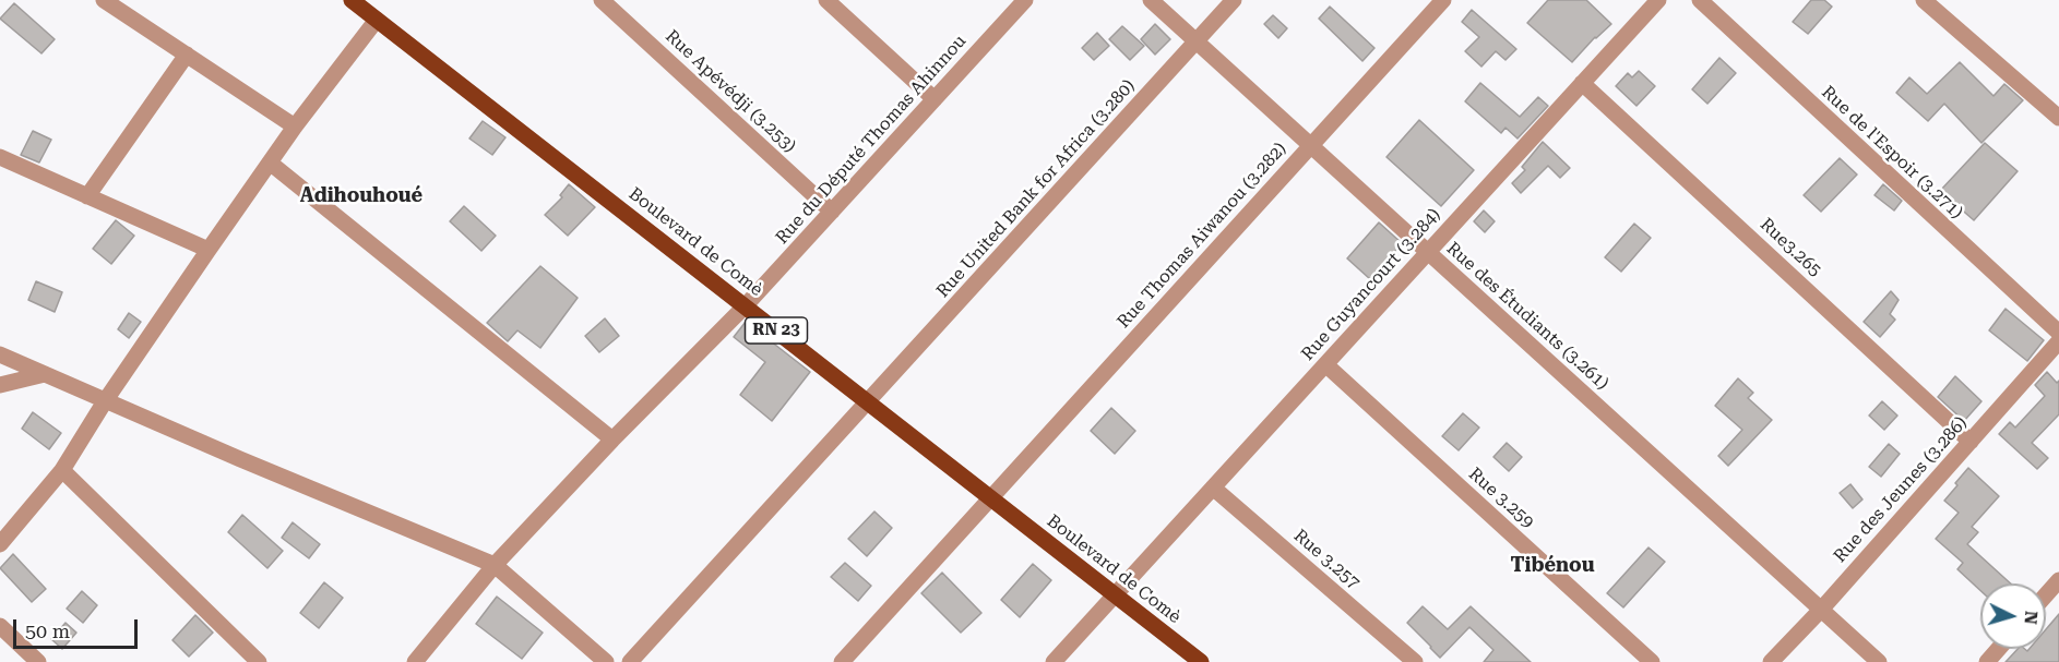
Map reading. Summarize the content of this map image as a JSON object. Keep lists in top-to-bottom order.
{
  "streets": {
    "main road": ["Boulevard de Comè", "RN 23"],
    "street": [
      "Rue Apévédji (3.253)",
      "Rue du Député Thomas Ahinnou",
      "Rue de l'Espoir (3.271)",
      "Rue United Bank for Africa (3.280)",
      "Rue Thomas Aiwanou (3.282)",
      "Rue3.265",
      "Rue Guyancourt (3.284)",
      "Rue des Étudiants (3.261)",
      "Rue des Jeunes (3.286)",
      "Rue 3.259",
      "Rue 3.257"
    ]
  },
  "crossings": [
    ["Rue Apévédji (3.253)", "Rue du Député Thomas Ahinnou"],
    ["Rue du Député Thomas Ahinnou", "Boulevard de Comè"],
    ["Rue United Bank for Africa (3.280)", "Boulevard de Comè"],
    ["Rue United Bank for Africa (3.280)", "Rue des Étudiants (3.261)"],
    ["Rue Thomas Aiwanou (3.282)", "Boulevard de Comè"],
    ["Rue Thomas Aiwanou (3.282)", "Rue des Étudiants (3.261)"],
    ["Boulevard de Comè", "Rue Guyancourt (3.284)"],
    ["Rue3.265", "Rue Guyancourt (3.284)"],
    ["Rue3.265", "Rue des Jeunes (3.286)"],
    ["Rue Guyancourt (3.284)", "Rue des Étudiants (3.261)"],
    ["Rue Guyancourt (3.284)", "Rue 3.259"],
    ["Rue Guyancourt (3.284)", "Rue 3.257"],
    ["Rue des Étudiants (3.261)", "Rue des Jeunes (3.286)"]
  ],
  "districts": ["Adihouhoué", "Tibénou"],
  "scale_bar": "50 m",
  "north": "right"
}
